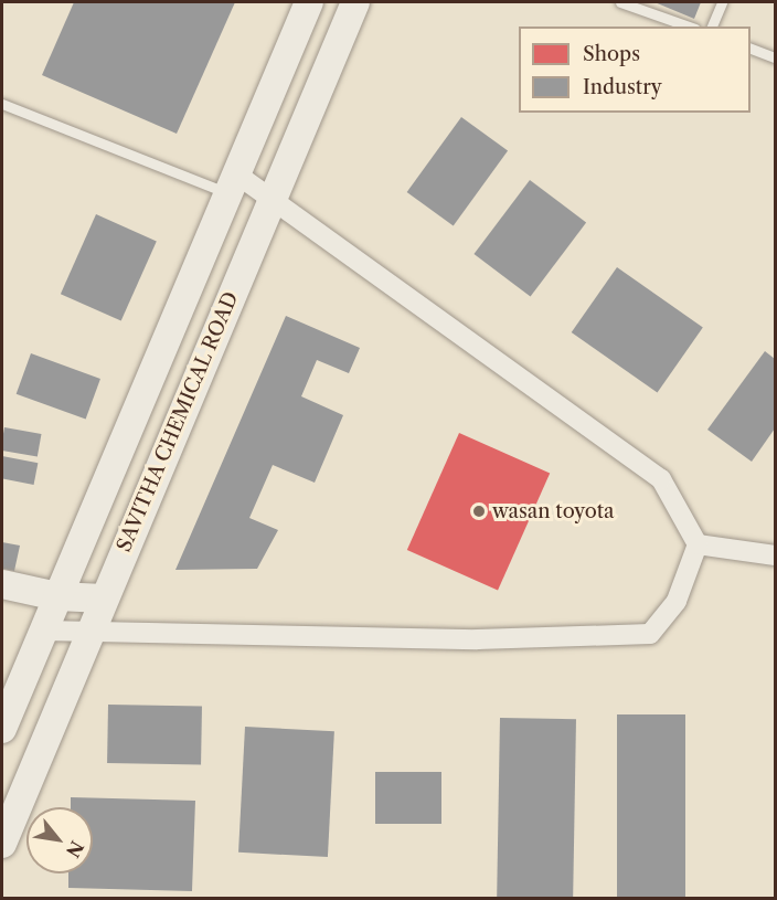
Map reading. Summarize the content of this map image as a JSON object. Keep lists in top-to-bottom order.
{
  "streets": {
    "main road": ["SAVITHA CHEMICAL ROAD"]
  },
  "places": ["wasan toyota"],
  "legend": ["Shops", "Industry"],
  "north": "bottom right"
}
